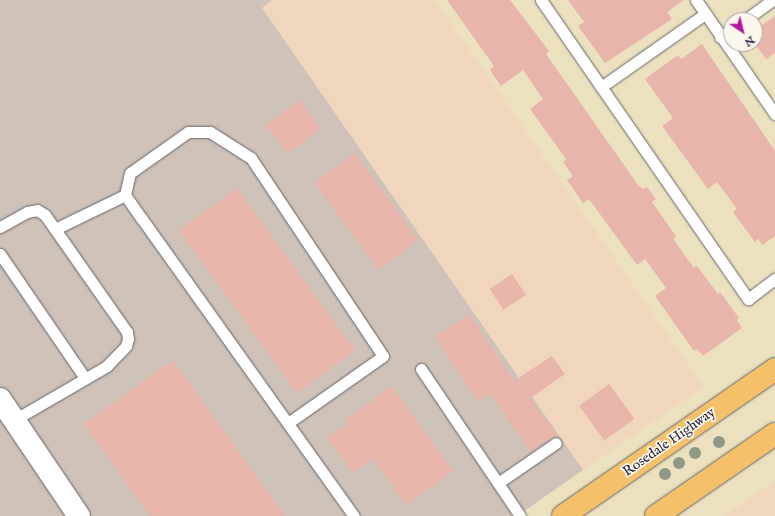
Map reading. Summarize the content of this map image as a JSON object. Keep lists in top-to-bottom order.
{
  "streets": {
    "main road": ["Rosedale Highway"]
  },
  "north": "bottom right"
}
